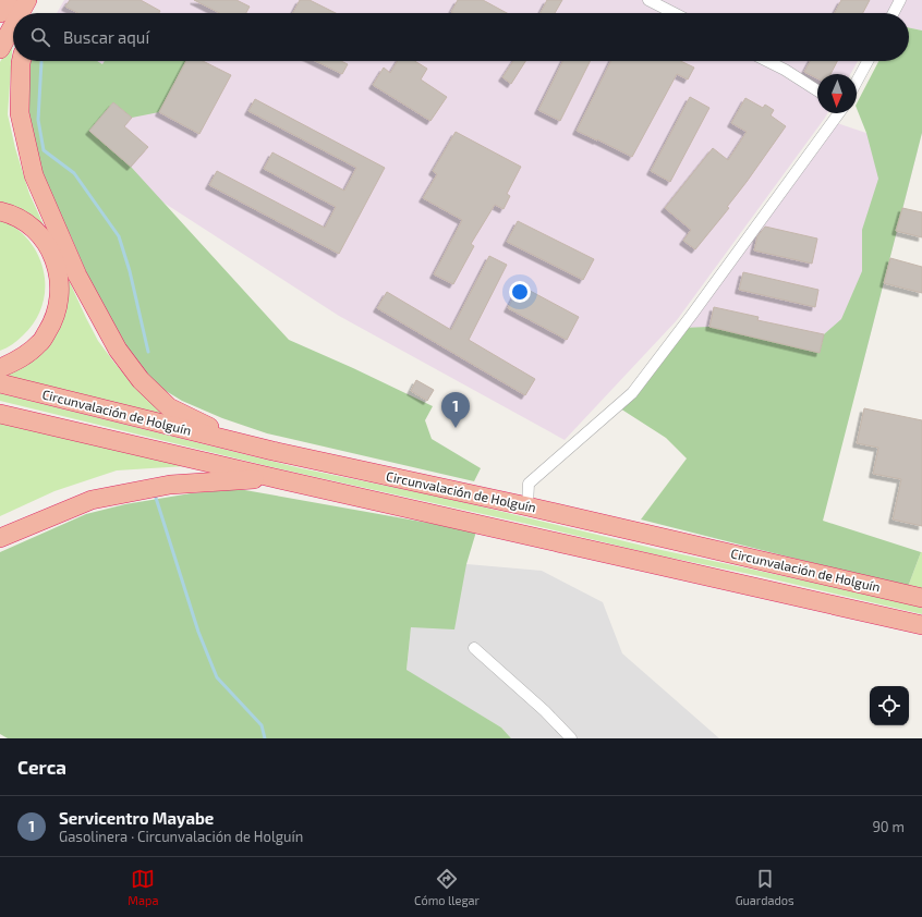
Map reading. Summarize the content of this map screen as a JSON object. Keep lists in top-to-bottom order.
{
  "streets": {
    "highway": ["Circunvalación de Holguín"]
  },
  "north": "bottom",
  "page": {
    "search": "Buscar aquí",
    "pins": "1",
    "heading": "Cerca",
    "list": [
      {
        "mark": "1",
        "name": "Servicentro Mayabe",
        "note": "Gasolinera · Circunvalación de Holguín",
        "value": "90 m"
      }
    ],
    "nav": ["Mapa", "Cómo llegar", "Guardados"]
  }
}
